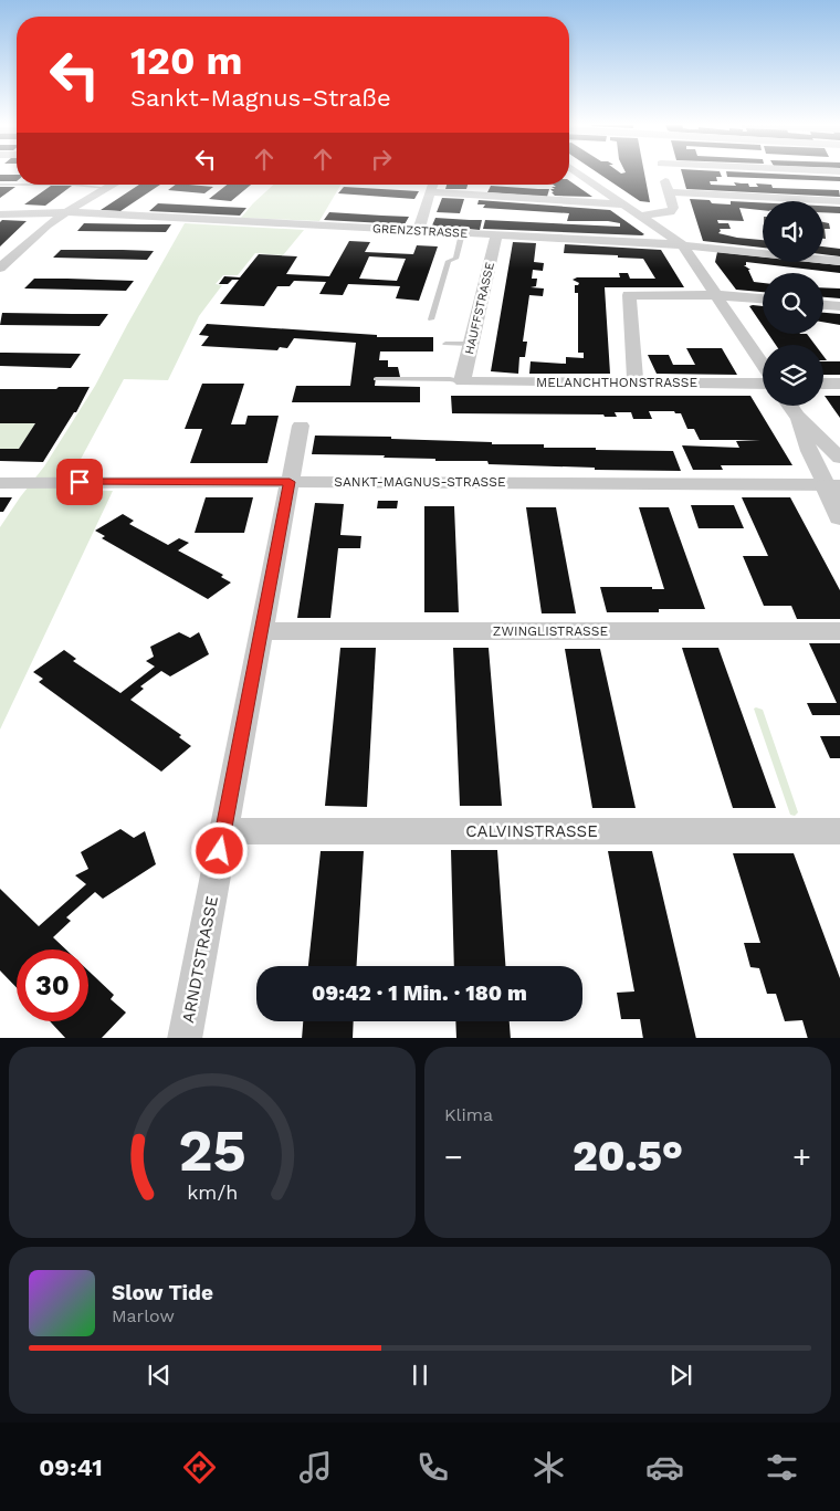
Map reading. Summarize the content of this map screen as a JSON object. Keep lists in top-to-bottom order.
{
  "streets": {
    "street": [
      "GRENZSTRASSE",
      "HAUFFSTRASSE",
      "MELANCHTHONSTRASSE",
      "SANKT-MAGNUS-STRASSE",
      "ZWINGLISTRASSE",
      "CALVINSTRASSE",
      "ARNDTSTRASSE"
    ]
  },
  "crossings": [
    ["GRENZSTRASSE", "HAUFFSTRASSE"],
    ["HAUFFSTRASSE", "MELANCHTHONSTRASSE"],
    ["SANKT-MAGNUS-STRASSE", "ARNDTSTRASSE"],
    ["ZWINGLISTRASSE", "ARNDTSTRASSE"],
    ["CALVINSTRASSE", "ARNDTSTRASSE"]
  ],
  "page": {
    "turn": ["120 m", "Sankt-Magnus-Straße"],
    "limit": "30",
    "trip": "09:42 · 1 Min. · 180 m",
    "tile": "Klima",
    "heat": ["−", "20.5°", "+"],
    "song": ["Slow Tide", "Marlow"],
    "tabs": "09:41",
    "gauge": ["25", "km/h"]
  }
}
